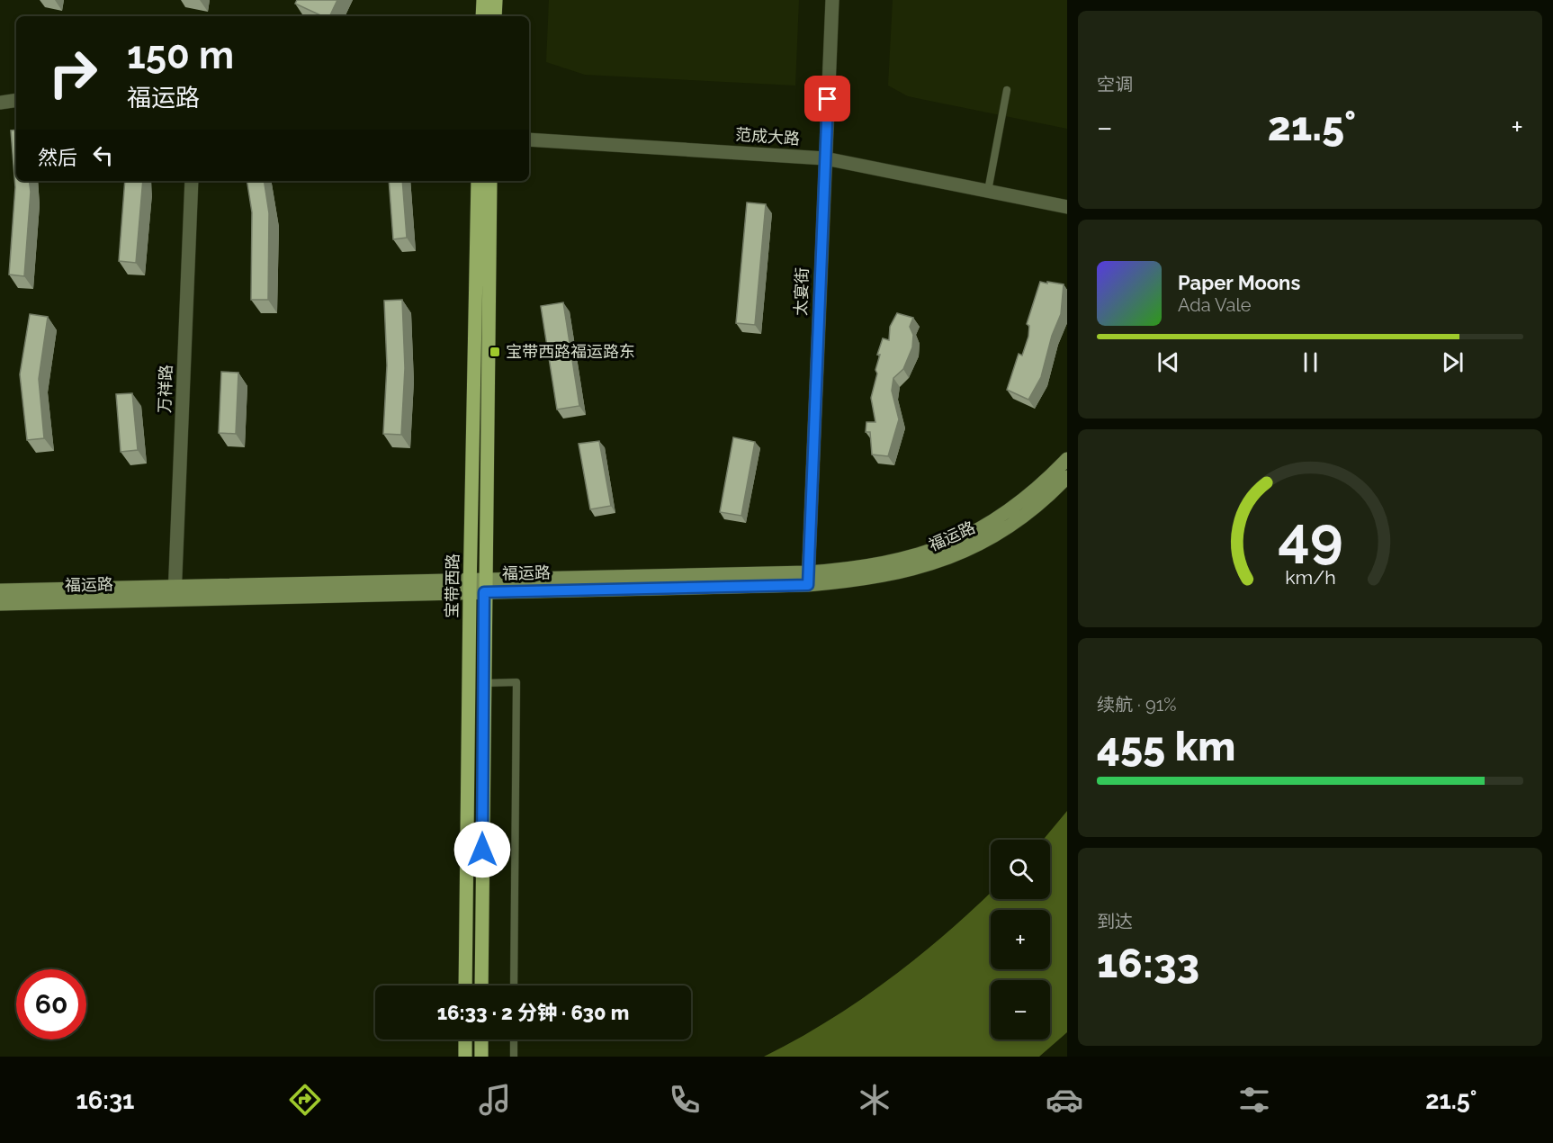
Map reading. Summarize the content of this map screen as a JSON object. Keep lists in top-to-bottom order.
{
  "streets": {
    "main road": ["福运路", "宝带西路"],
    "street": ["范成大路", "太宴街", "万祥路"]
  },
  "crossings": [
    ["范成大路", "太宴街"],
    ["太宴街", "福运路"],
    ["万祥路", "福运路"],
    ["福运路", "宝带西路"]
  ],
  "places": {
    "transit": ["宝带西路福运路东"]
  },
  "page": {
    "tile": [
      "空调",
      ["续航 · 91%", "455 km"],
      ["到达", "16:33"]
    ],
    "turn": ["150 m", "福运路"],
    "heat": ["−", "21.5°", "+"],
    "then": "然后",
    "song": ["Paper Moons", "Ada Vale"],
    "map_buttons": ["+", "−"],
    "limit": "60",
    "trip": "16:33 · 2 分钟 · 630 m",
    "tabs": ["16:31", "21.5°"],
    "gauge": ["49", "km/h"]
  }
}
